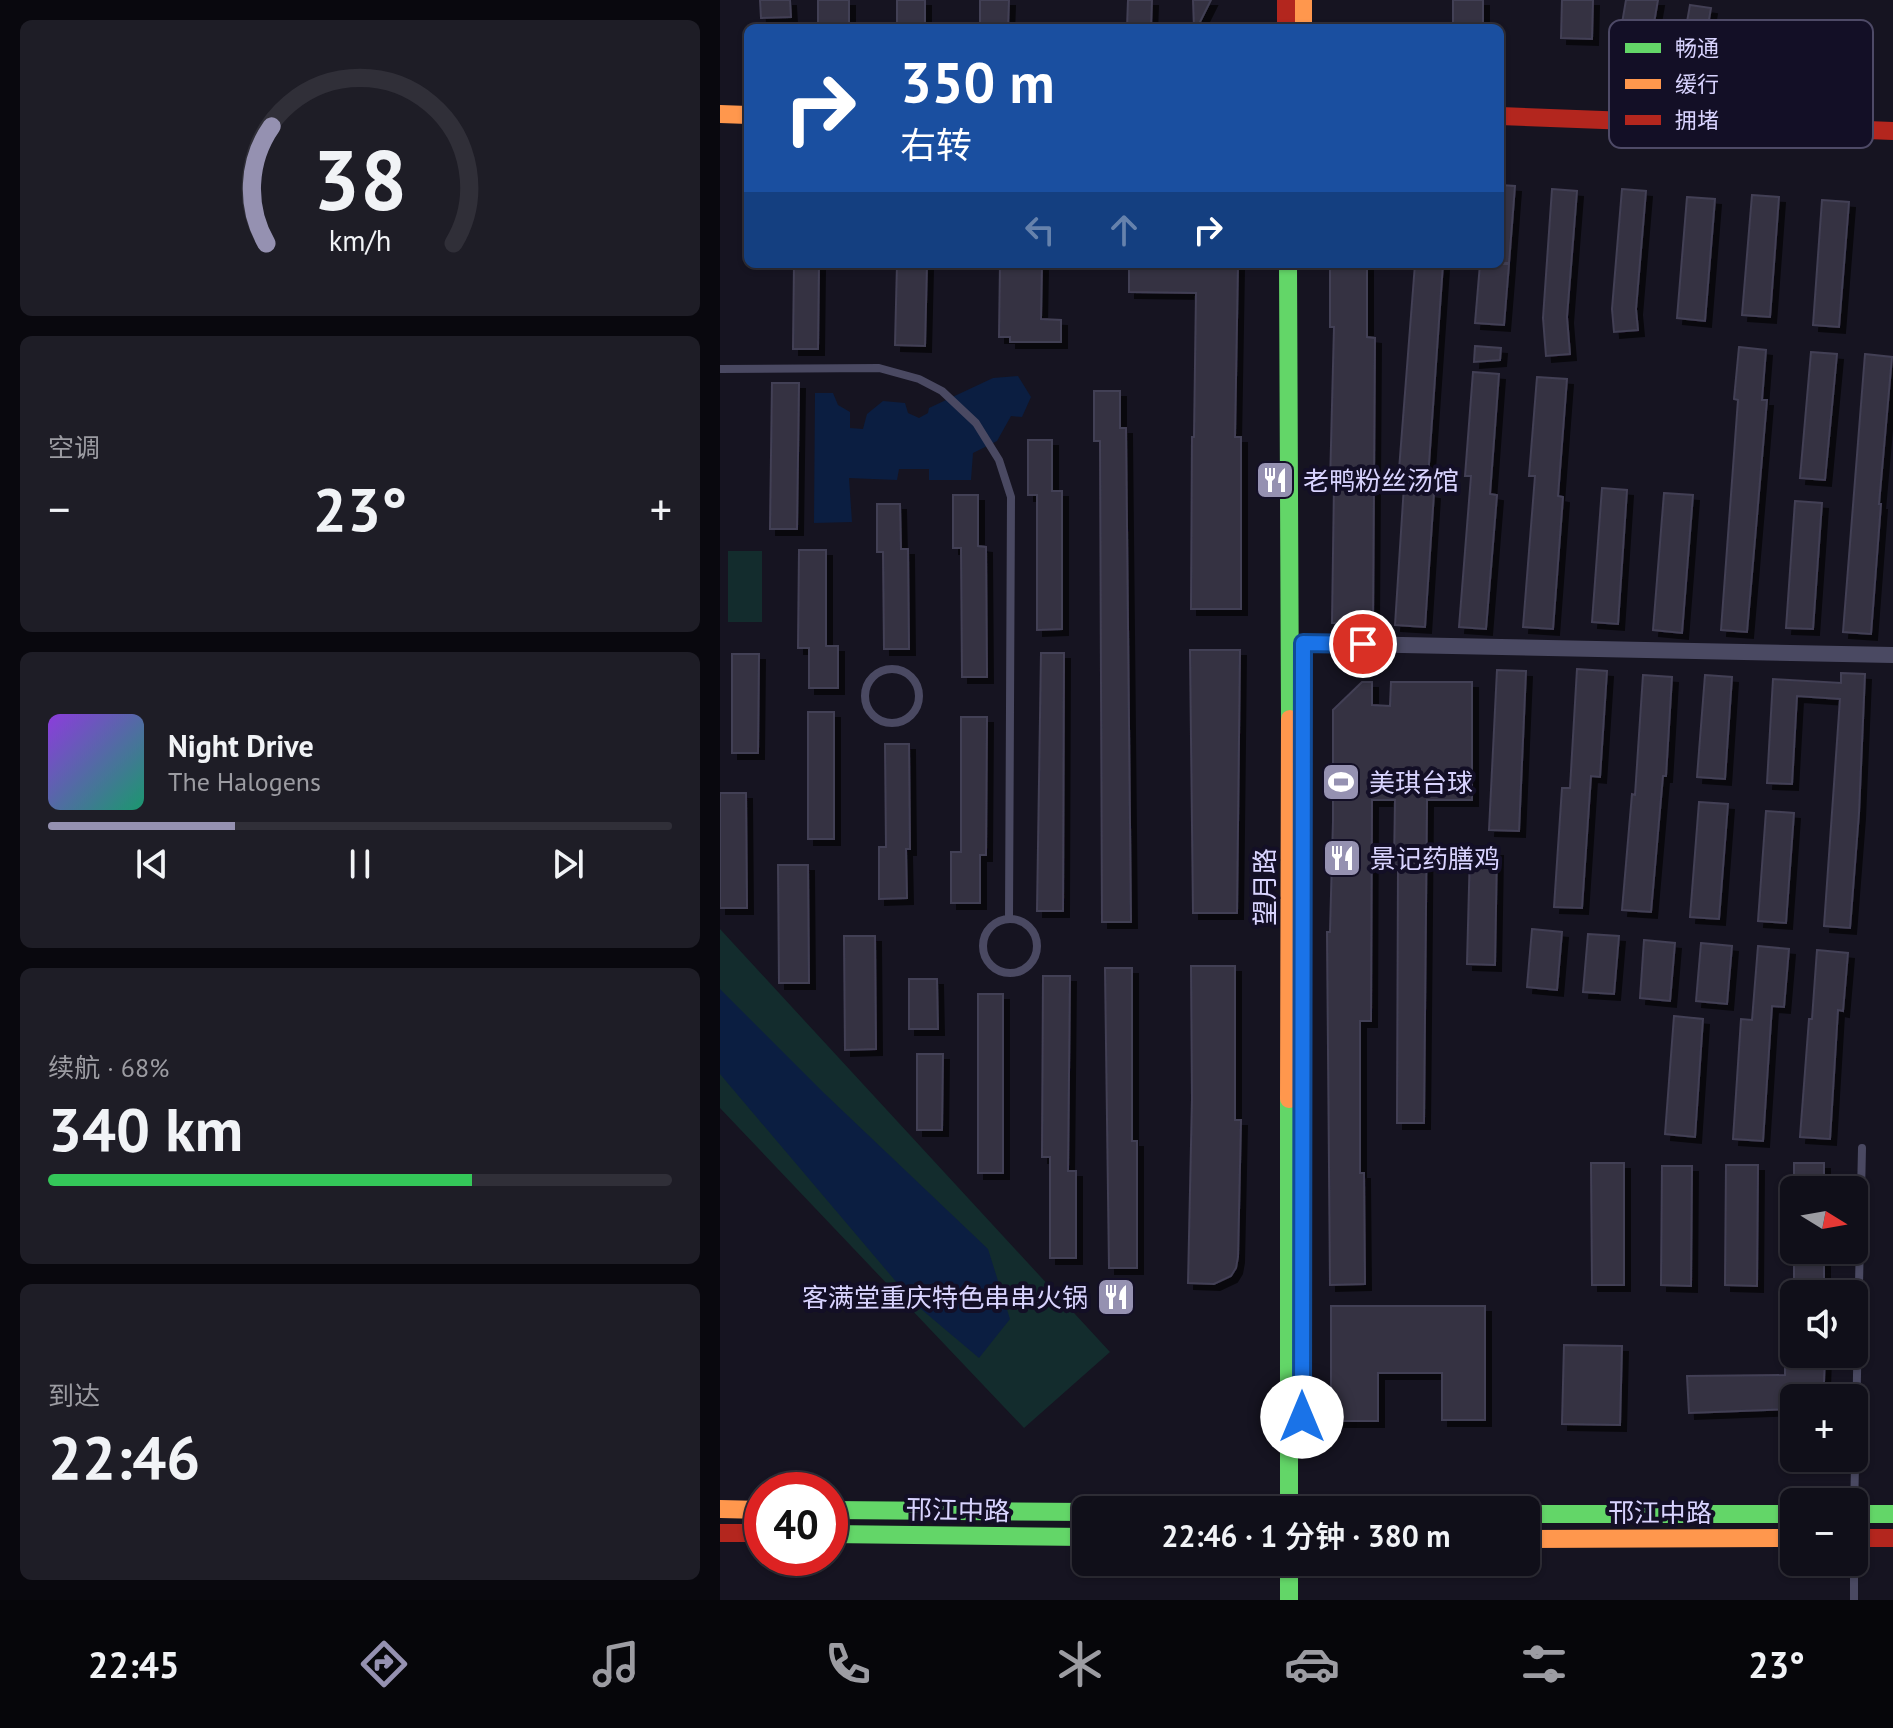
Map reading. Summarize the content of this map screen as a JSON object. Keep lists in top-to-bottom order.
{
  "streets": {
    "street": ["望月路", "邗江中路"]
  },
  "places": {
    "restaurant": ["老鸭粉丝汤馆", "景记药膳鸡", "客满堂重庆特色串串火锅"],
    "sports": ["美琪台球"]
  },
  "legend": ["畅通", "缓行", "拥堵"],
  "north": "right",
  "page": {
    "turn": ["350 m", "右转"],
    "tile": [
      "空调",
      ["续航 · 68%", "340 km"],
      ["到达", "22:46"]
    ],
    "heat": ["−", "23°", "+"],
    "song": ["Night Drive", "The Halogens"],
    "map_buttons": ["+", "−"],
    "limit": "40",
    "trip": "22:46 · 1 分钟 · 380 m",
    "tabs": ["22:45", "23°"],
    "gauge": ["38", "km/h"]
  }
}
